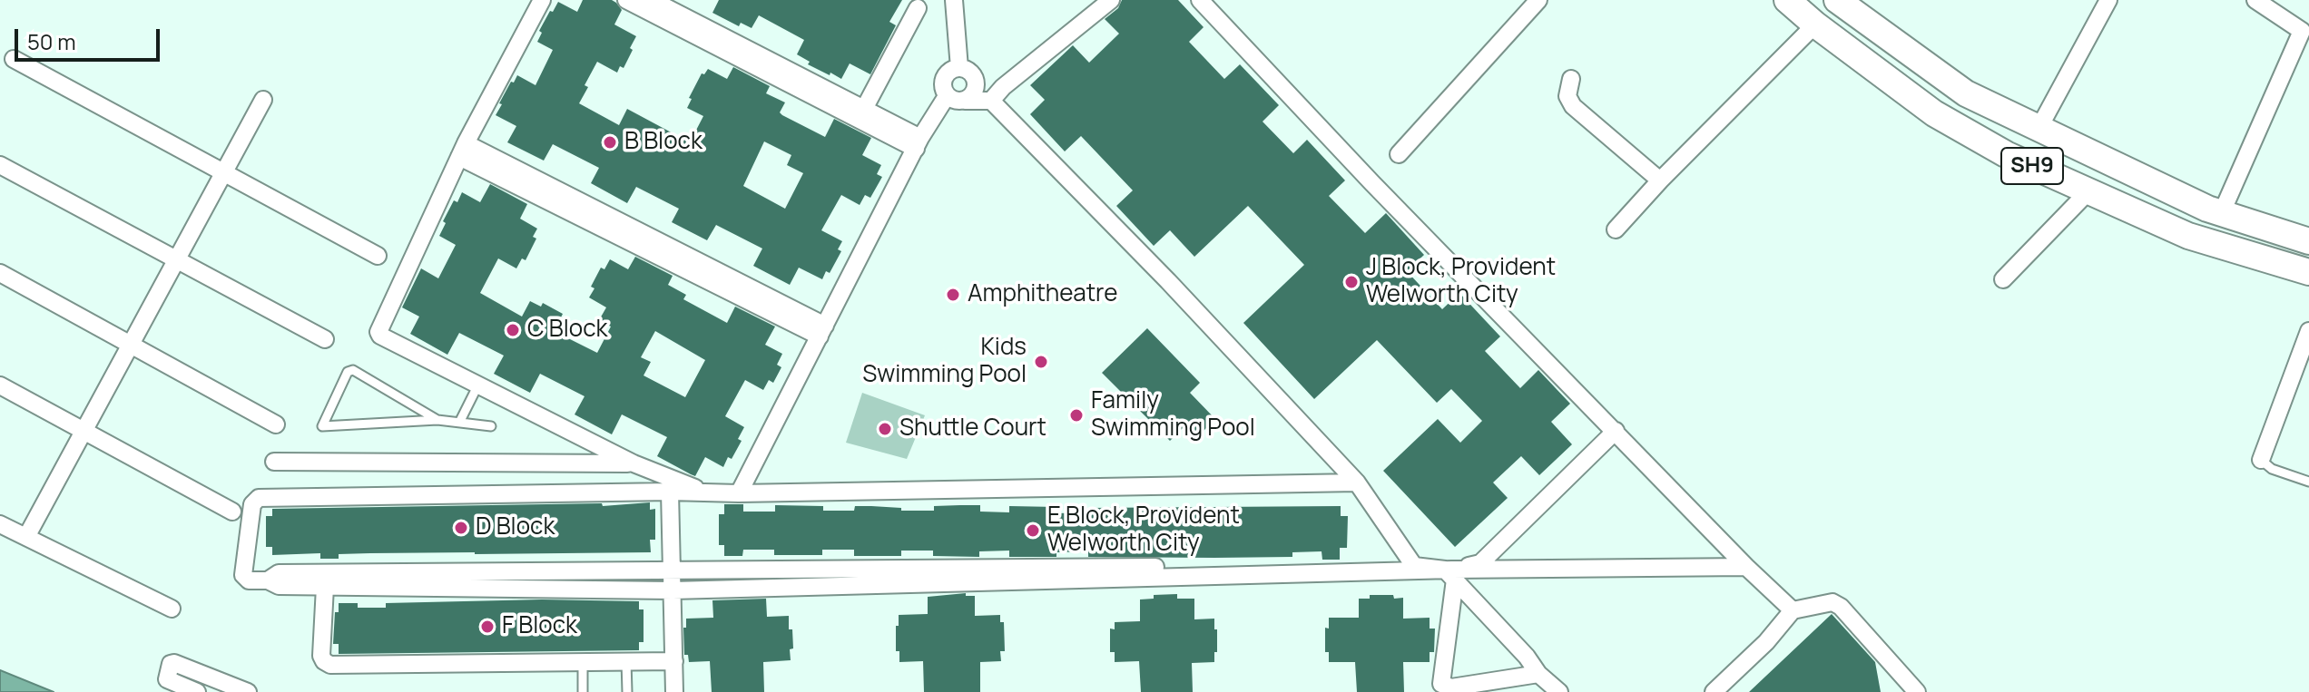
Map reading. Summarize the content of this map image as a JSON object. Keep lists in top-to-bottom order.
{
  "streets": {
    "main road": ["SH9"]
  },
  "places": [
    "B Block",
    "J Block, Provident Welworth City",
    "Amphitheatre",
    "C Block",
    "Kids Swimming Pool",
    "Family Swimming Pool",
    "Shuttle Court",
    "D Block",
    "E Block, Provident Welworth City",
    "F Block"
  ],
  "scale_bar": "50 m"
}
